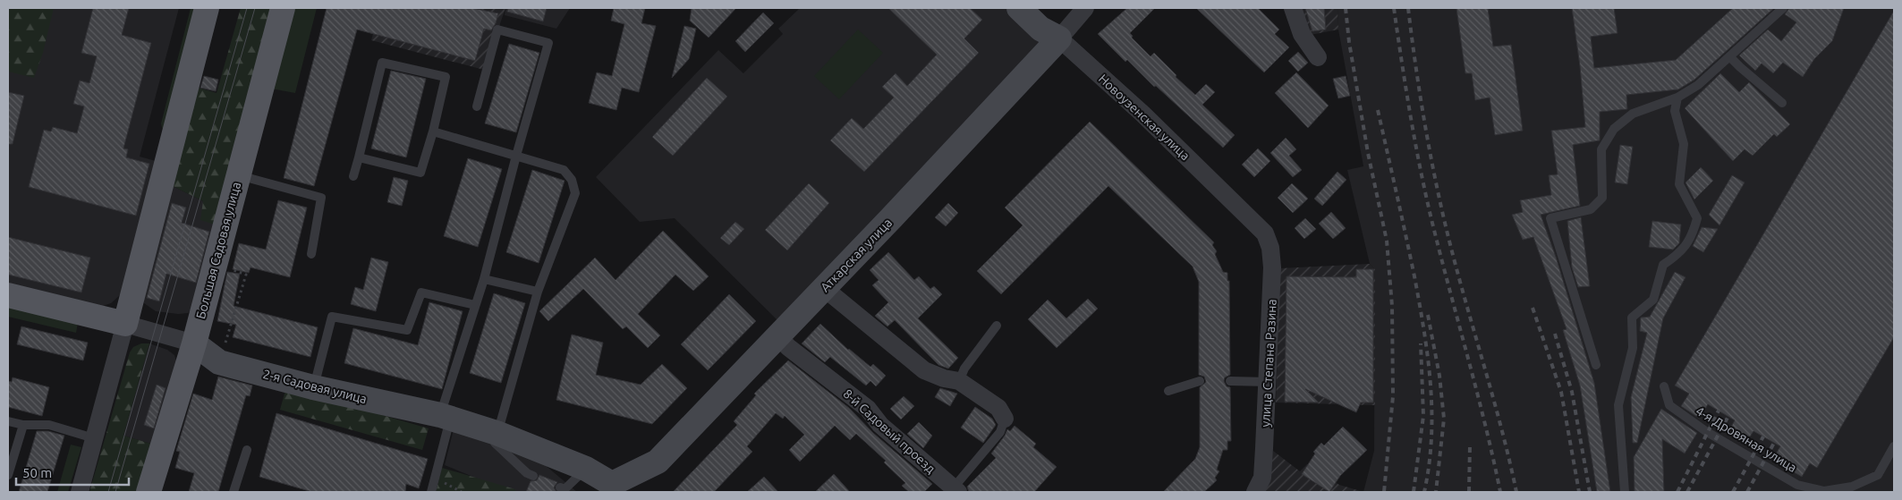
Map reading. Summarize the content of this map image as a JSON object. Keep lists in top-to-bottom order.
{
  "streets": {
    "main road": [
      "Новоузенская улица",
      "Большая Садовая улица",
      "Аткарская улица",
      "2-я Садовая улица"
    ],
    "street": ["улица Степана Разина", "8-й Садовый проезд"],
    "lane": ["4-я Дровяная улица"]
  },
  "crossings": [
    ["Новоузенская улица", "Аткарская улица"],
    ["Новоузенская улица", "улица Степана Разина"],
    ["Большая Садовая улица", "2-я Садовая улица"],
    ["Аткарская улица", "2-я Садовая улица"],
    ["Аткарская улица", "8-й Садовый проезд"]
  ],
  "scale_bar": "50 m"
}
